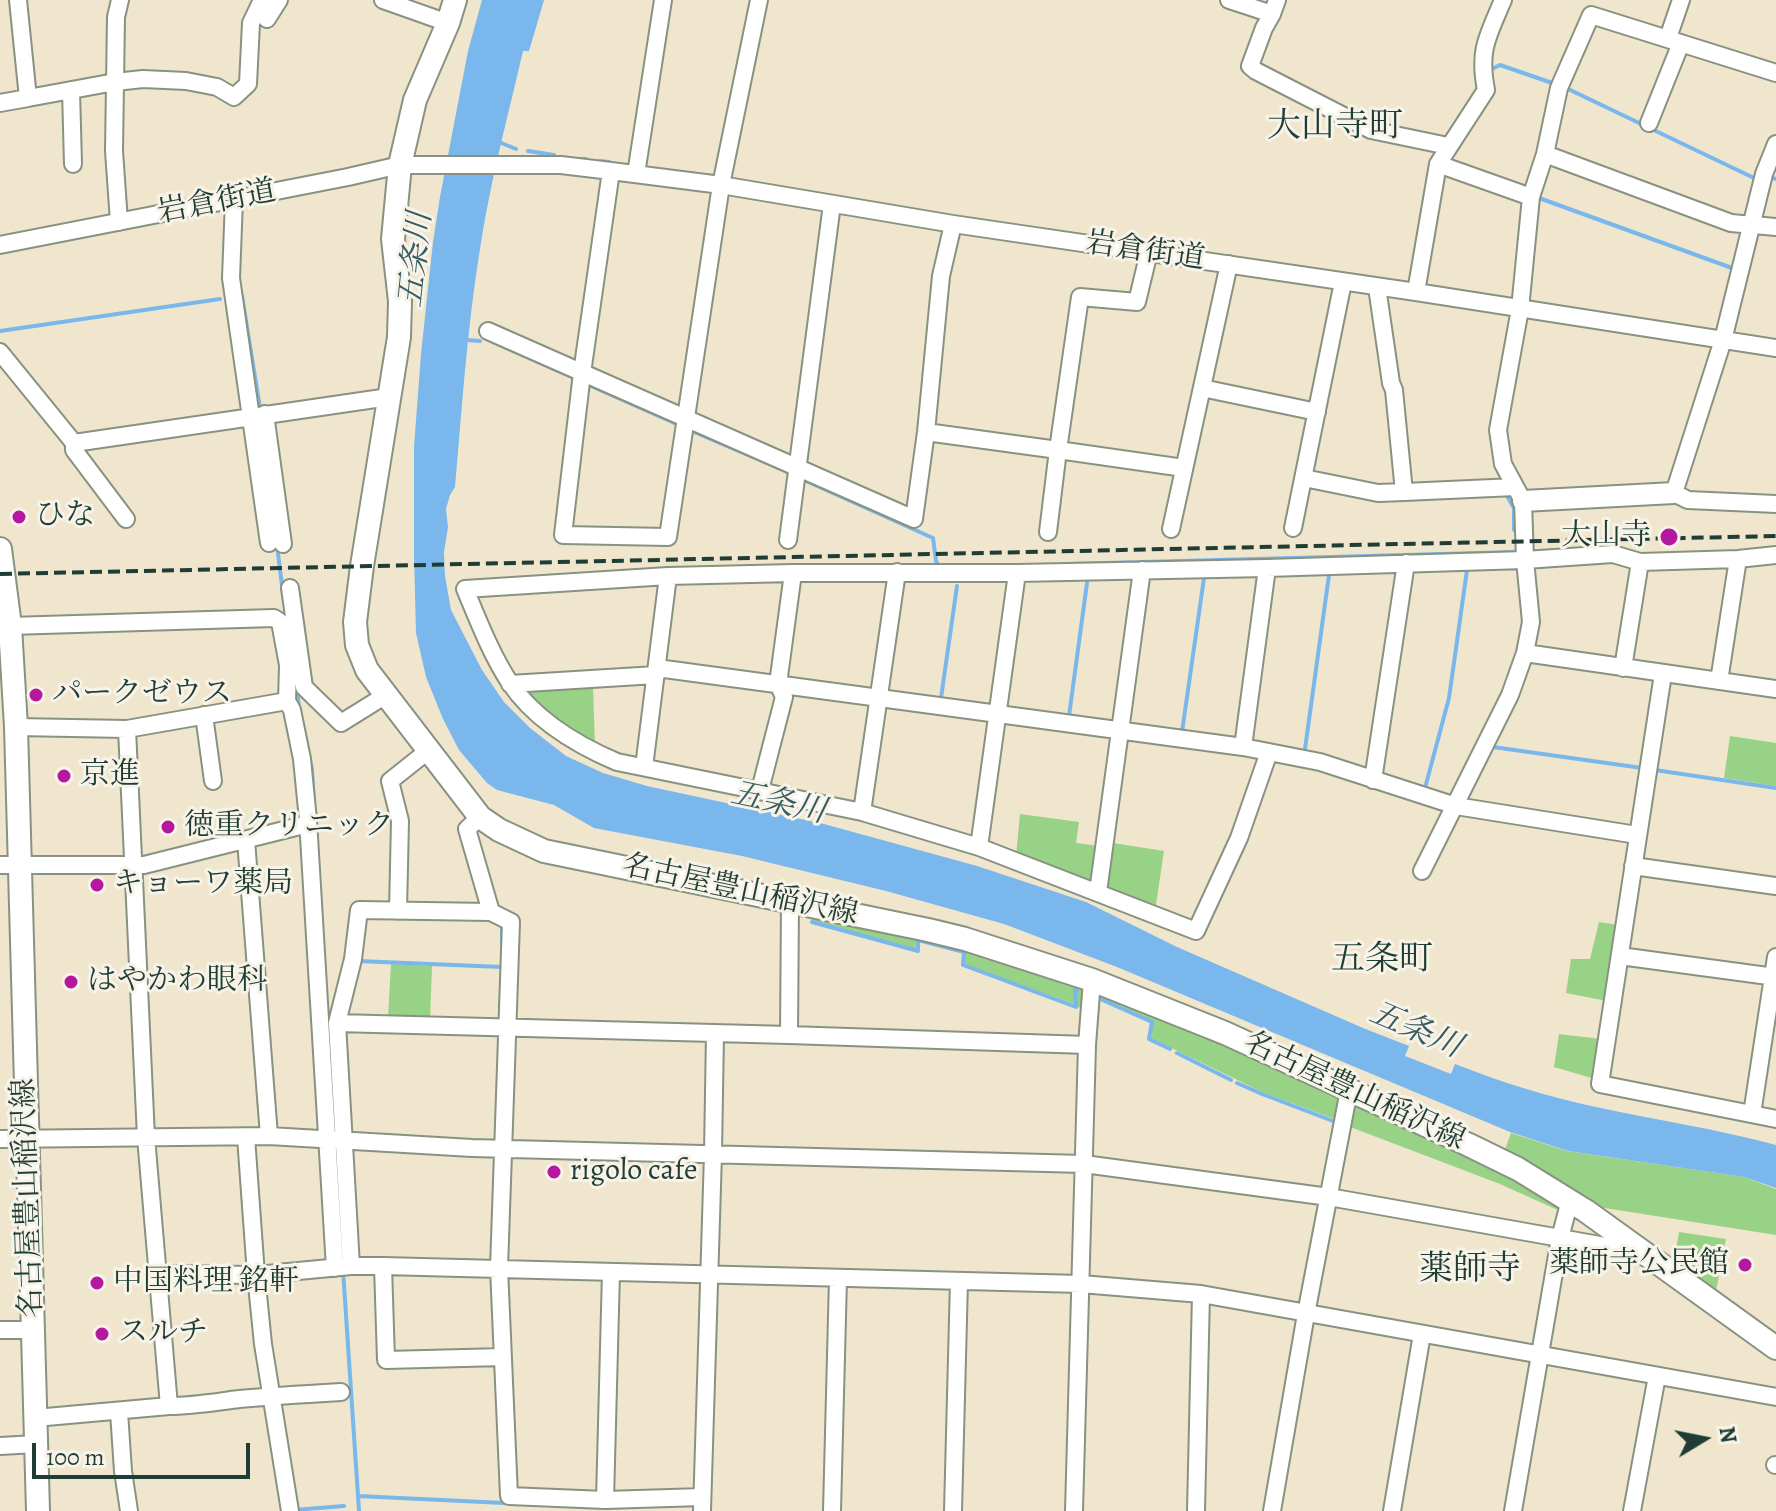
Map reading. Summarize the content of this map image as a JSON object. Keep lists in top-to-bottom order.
{
  "streets": {
    "main road": ["名古屋豊山稲沢線"],
    "street": ["岩倉街道"]
  },
  "crossings": [
    ["岩倉街道", "名古屋豊山稲沢線"]
  ],
  "districts": ["大山寺町", "五条町", "薬師寺"],
  "water": ["五条川"],
  "places": [
    "ひな",
    "大山寺",
    "パークゼウス",
    "京進",
    "徳重クリニック",
    "キョーワ薬局",
    "はやかわ眼科",
    "rigolo cafe",
    "薬師寺公民館",
    "中国料理 銘軒",
    "スルチ"
  ],
  "scale_bar": "100 m",
  "north": "right"
}
